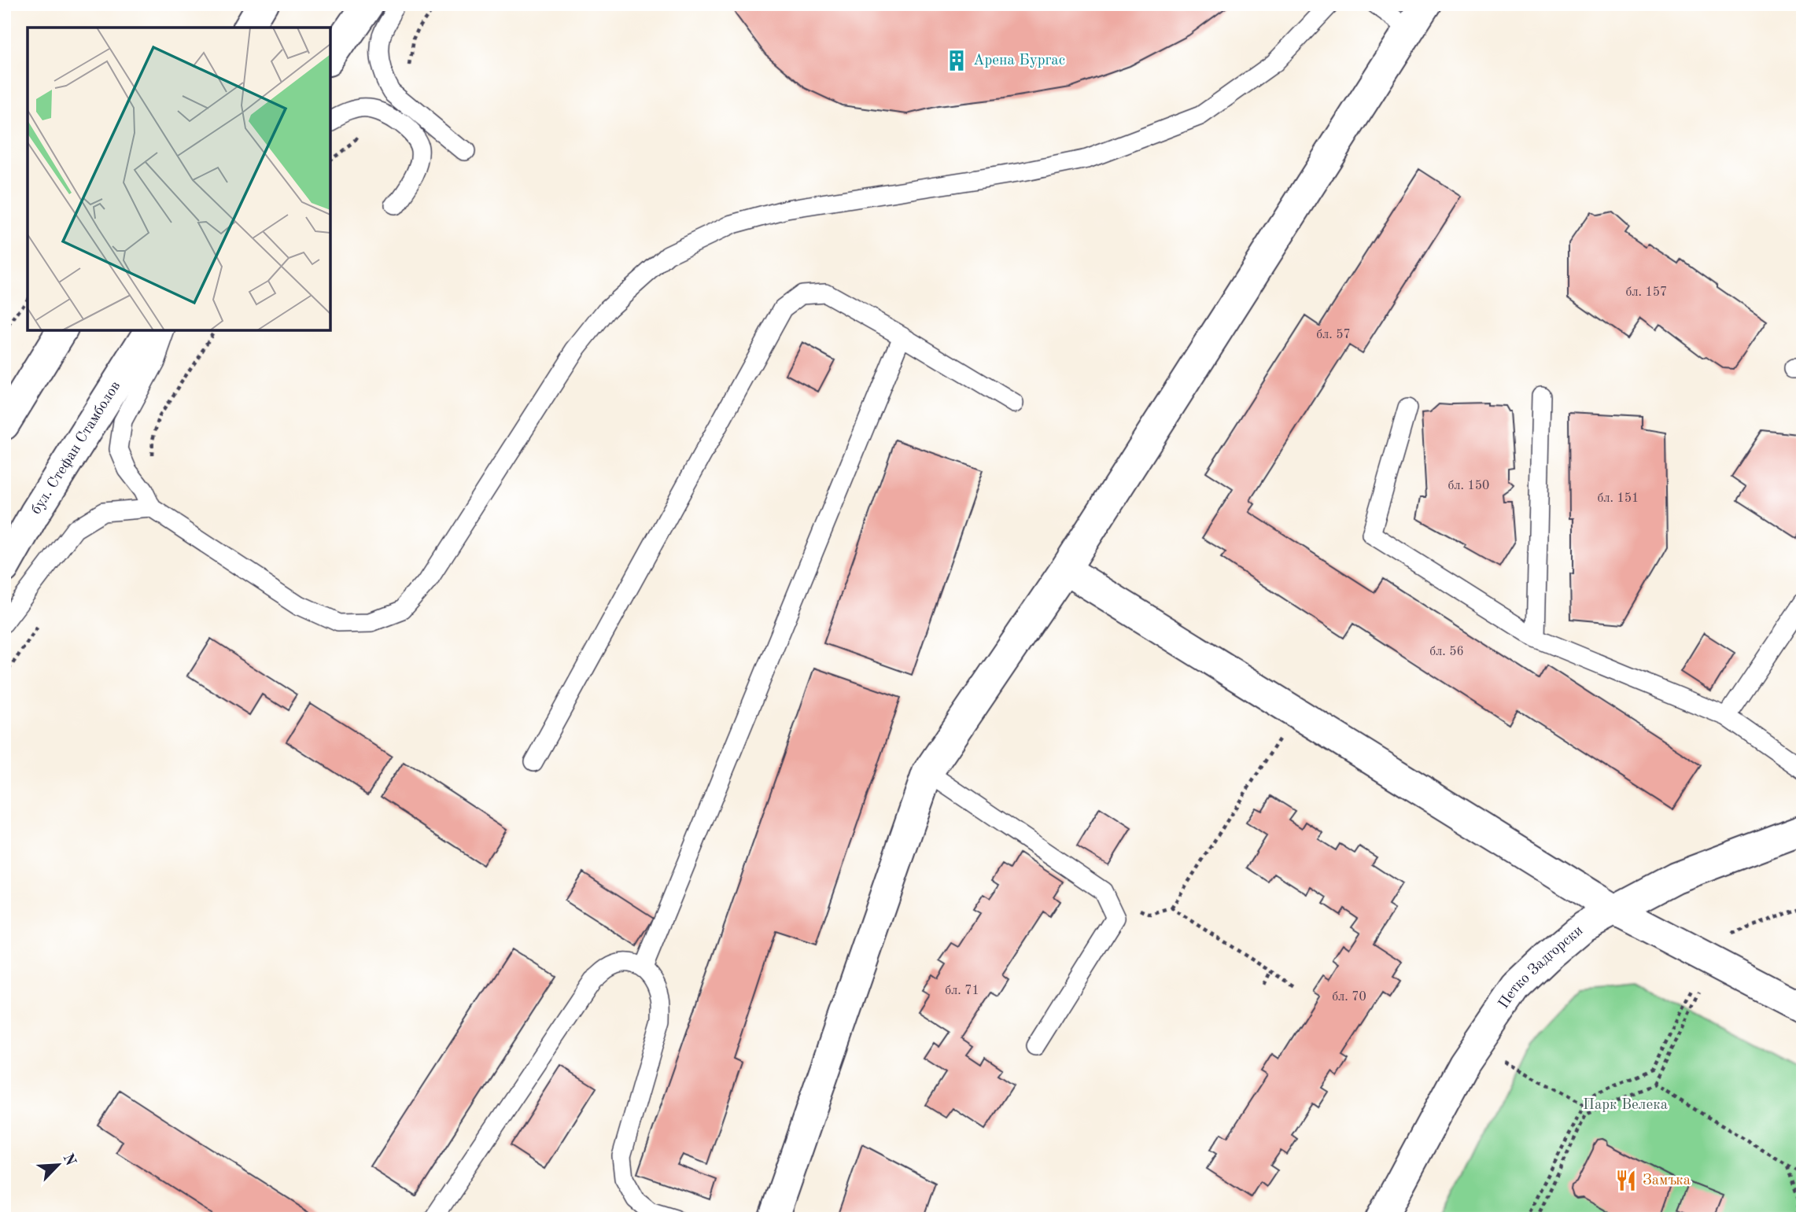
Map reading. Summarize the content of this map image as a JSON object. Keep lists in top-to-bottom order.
{
  "streets": {
    "street": ["бул. Стефан Стамболов", "Петко Задгорски"]
  },
  "parks": ["Парк Велека"],
  "places": {
    "building": ["Арена Бургас"],
    "restaurant": ["Замъка"]
  },
  "house_numbers": [
    "бл. 157",
    "бл. 57",
    "бл. 150",
    "бл. 151",
    "бл. 56",
    "бл. 71",
    "бл. 70"
  ],
  "north": "top right"
}
